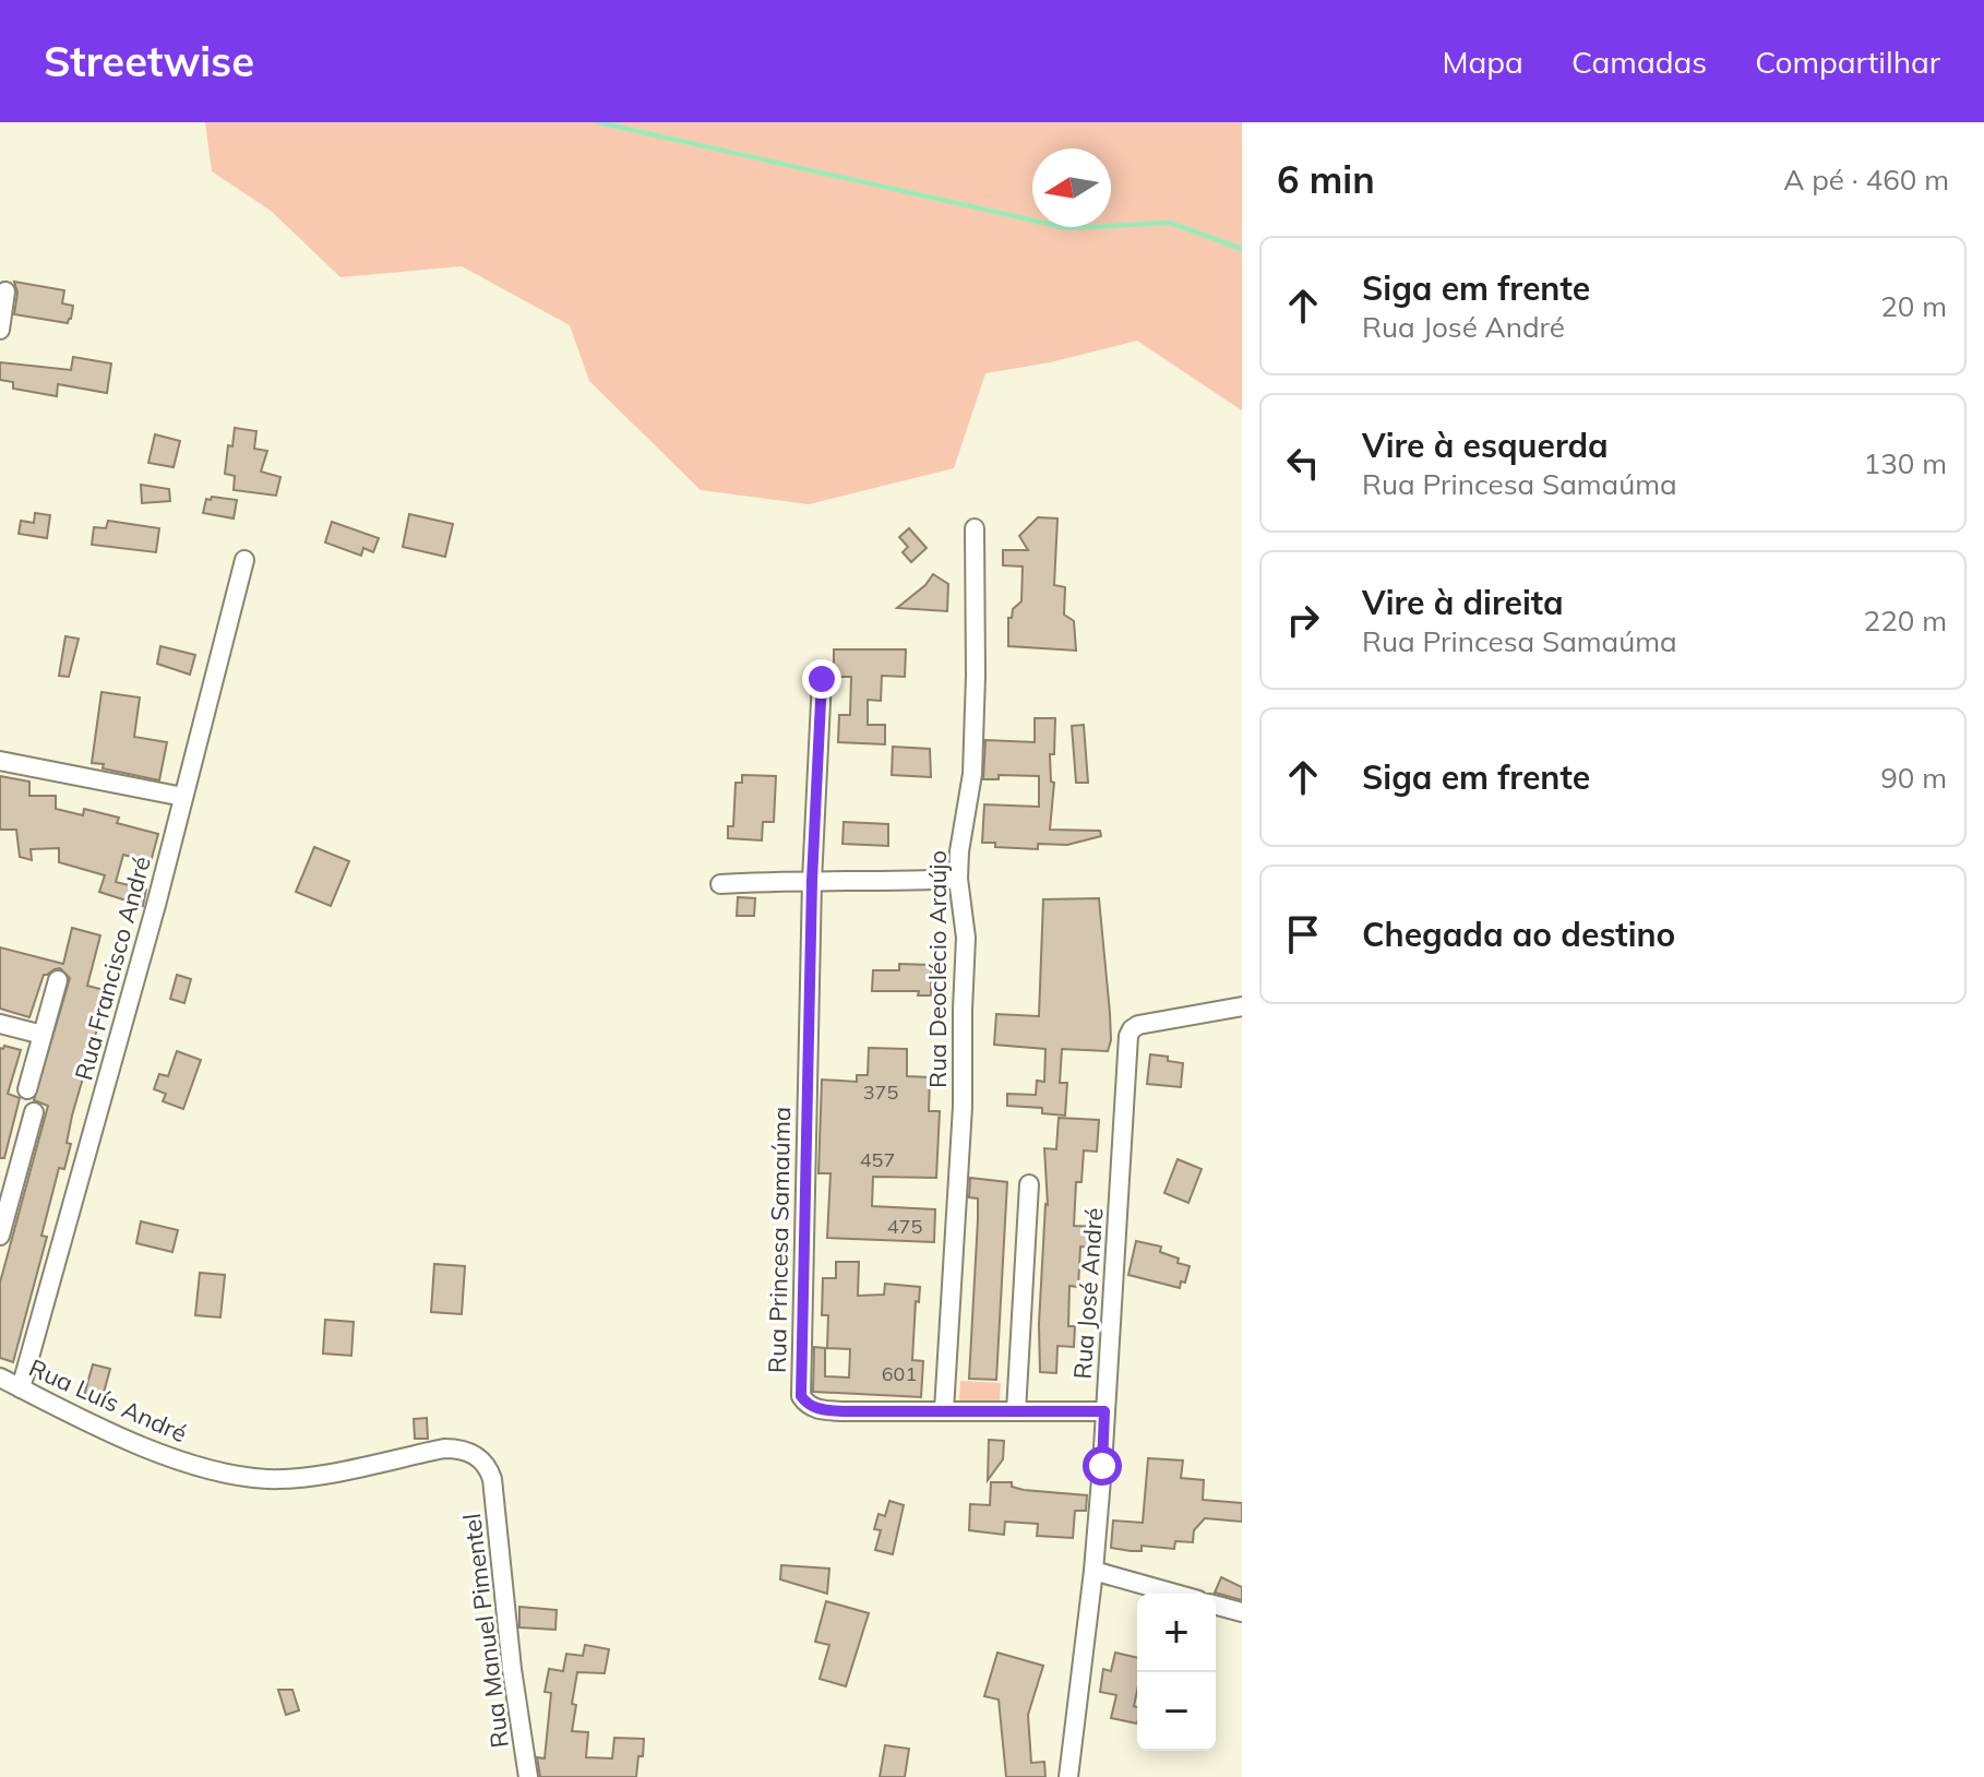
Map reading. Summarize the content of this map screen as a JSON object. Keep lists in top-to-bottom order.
{
  "streets": {
    "street": [
      "Rua Francisco André",
      "Rua Deoclécio Araújo",
      "Rua Princesa Samaúma",
      "Rua José André",
      "Rua Luís André",
      "Rua Manuel Pimentel"
    ]
  },
  "crossings": [
    ["Rua Francisco André", "Rua Luís André"],
    ["Rua Deoclécio Araújo", "Rua Princesa Samaúma"],
    ["Rua Princesa Samaúma", "Rua José André"],
    ["Rua Luís André", "Rua Manuel Pimentel"]
  ],
  "house_numbers": [
    "375",
    "457",
    "475",
    "601"
  ],
  "north": "left",
  "page": {
    "header": "Streetwise",
    "nav": ["Mapa", "Camadas", "Compartilhar"],
    "heading": ["6 min", "A pé · 460 m"],
    "list": [
      ["Siga em frente", "Rua José André", "20 m"],
      ["Vire à esquerda", "Rua Princesa Samaúma", "130 m"],
      ["Vire à direita", "Rua Princesa Samaúma", "220 m"],
      ["Siga em frente", "90 m"],
      "Chegada ao destino"
    ],
    "map_buttons": ["+", "−"]
  }
}
